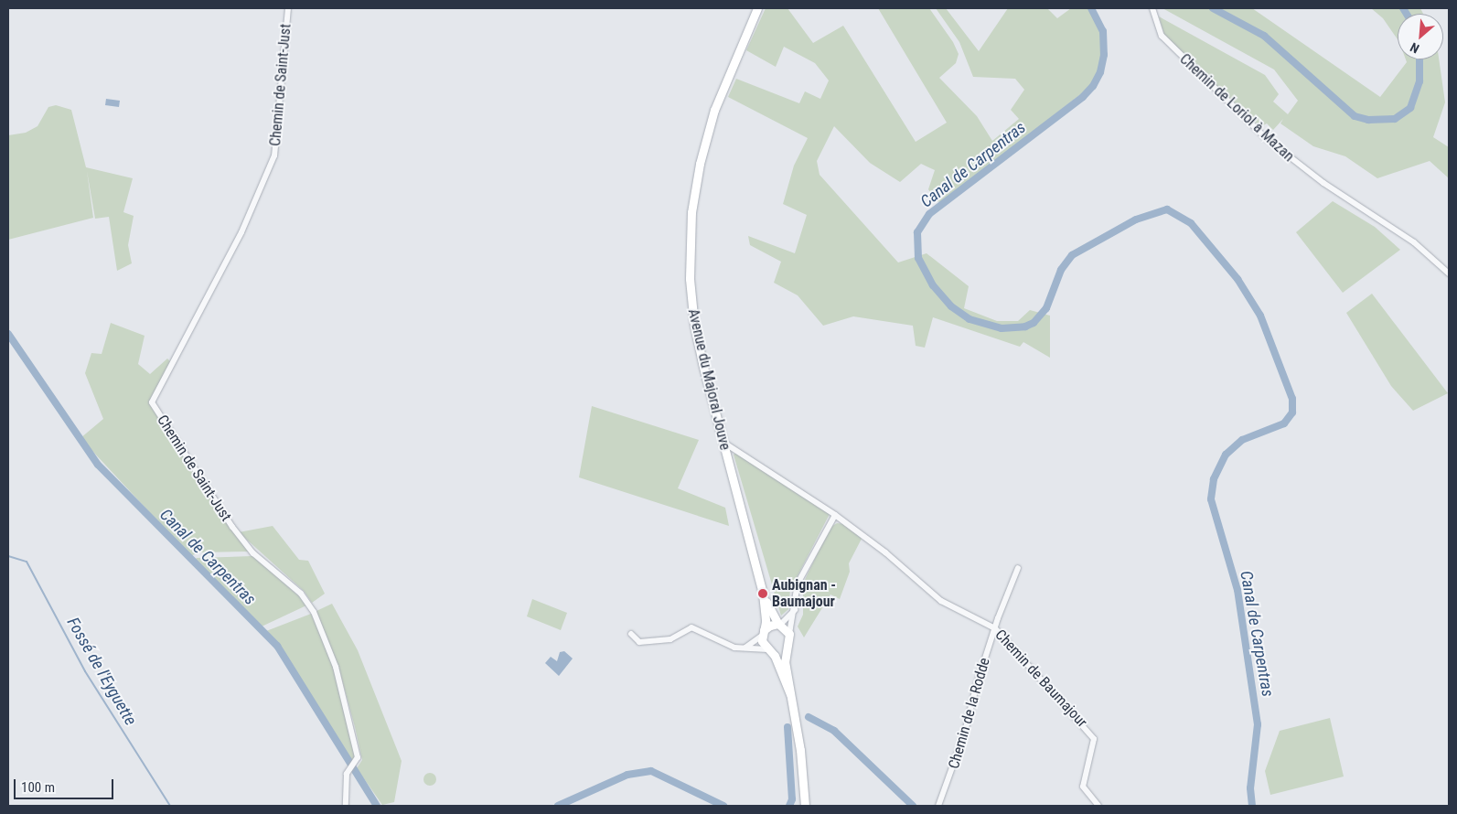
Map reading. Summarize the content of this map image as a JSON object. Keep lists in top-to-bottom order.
{
  "streets": {
    "main road": ["Avenue du Majoral Jouve"],
    "street": [
      "Chemin de Saint-Just",
      "Chemin de Loriol à Mazan",
      "Chemin de Baumajour",
      "Chemin de la Rodde"
    ]
  },
  "crossings": [
    ["Avenue du Majoral Jouve", "Chemin de Baumajour"],
    ["Chemin de Baumajour", "Chemin de la Rodde"]
  ],
  "water": ["Canal de Carpentras", "Fossé de l'Eyguette"],
  "places": ["Aubignan - Baumajour"],
  "scale_bar": "100 m",
  "north": "bottom left"
}
